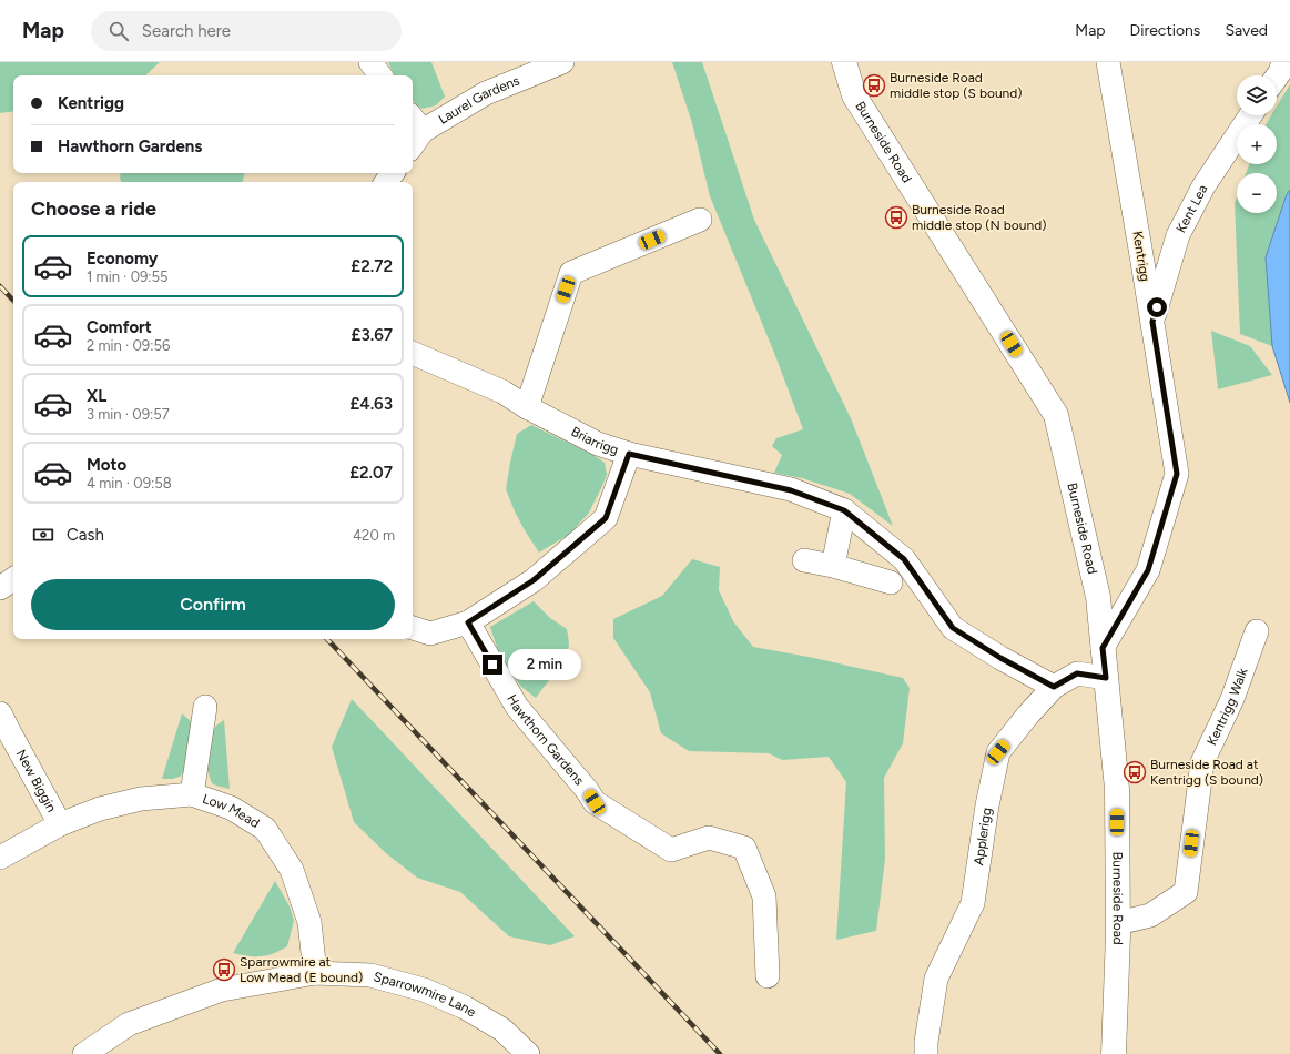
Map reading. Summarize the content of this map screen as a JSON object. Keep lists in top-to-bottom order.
{
  "streets": {
    "street": [
      "Laurel Gardens",
      "Burneside Road",
      "Kent Lea",
      "Kentrigg",
      "Briarrigg",
      "Kentrigg Walk",
      "Hawthorn Gardens",
      "New Biggin",
      "Low Mead",
      "Applerigg",
      "Sparrowmire Lane"
    ]
  },
  "crossings": [
    ["Burneside Road", "Kentrigg"],
    ["Burneside Road", "Kentrigg Walk"],
    ["Burneside Road", "Applerigg"],
    ["Kent Lea", "Kentrigg"],
    ["Briarrigg", "Applerigg"],
    ["New Biggin", "Low Mead"],
    ["Low Mead", "Sparrowmire Lane"]
  ],
  "places": {
    "bus stop": [
      "Burneside Road middle stop (S bound)",
      "Burneside Road middle stop (N bound)",
      "Burneside Road at Kentrigg (S bound)",
      "Sparrowmire at Low Mead (E bound)"
    ]
  },
  "page": {
    "header": "Map",
    "search": "Search here",
    "nav": ["Map", "Directions", "Saved"],
    "map_buttons": ["+", "−"],
    "banner": ["Kentrigg", "Hawthorn Gardens"],
    "heading": "Choose a ride",
    "list": [
      {
        "name": "Economy",
        "note": "1 min · 09:55",
        "value": "£2.72"
      },
      {
        "name": "Comfort",
        "note": "2 min · 09:56",
        "value": "£3.67"
      },
      {
        "name": "XL",
        "note": "3 min · 09:57",
        "value": "£4.63"
      },
      {
        "name": "Moto",
        "note": "4 min · 09:58",
        "value": "£2.07"
      }
    ],
    "pay": ["Cash", "420 m"],
    "buttons": "Confirm",
    "bubble": "2 min"
  }
}
